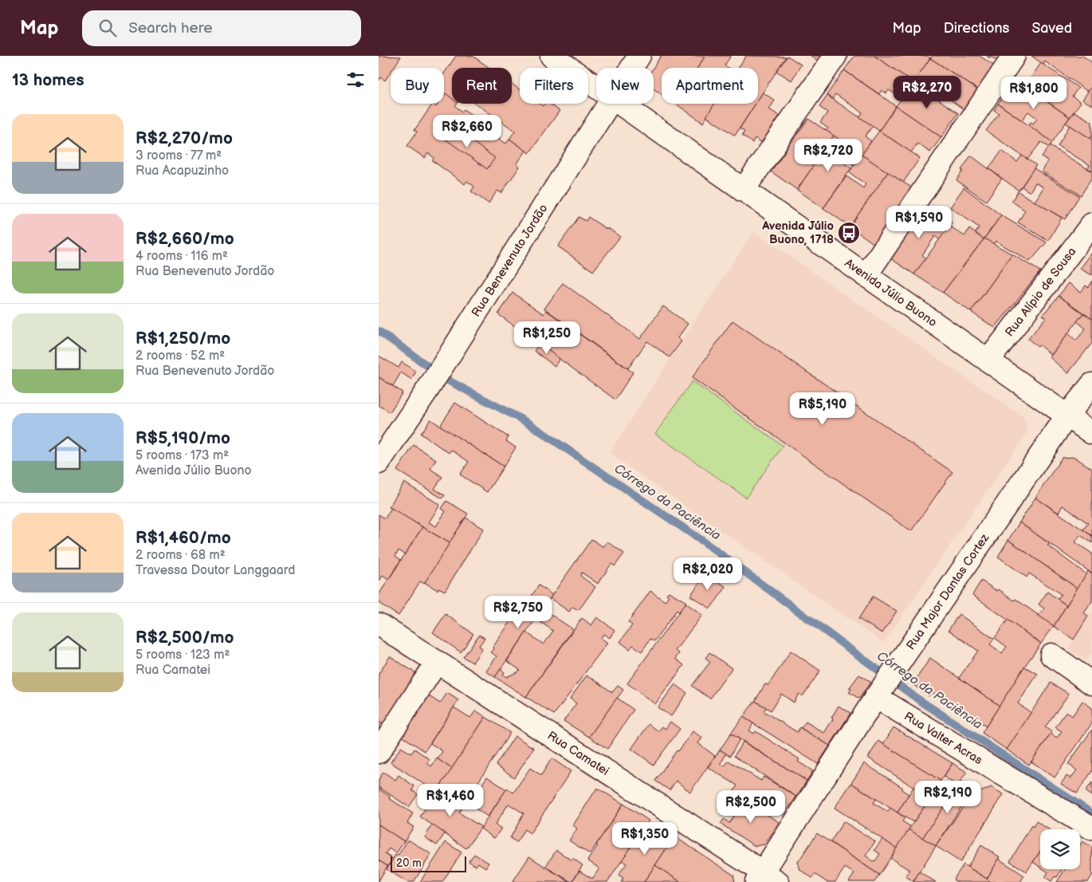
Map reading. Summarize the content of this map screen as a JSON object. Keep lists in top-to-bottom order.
{
  "streets": {
    "street": [
      "Rua Benevenuto Jordão",
      "Avenida Júlio Buono",
      "Rua Alípio de Sousa",
      "Rua Major Dantas Cortez",
      "Rua Valter Acras",
      "Rua Camatei"
    ]
  },
  "crossings": [
    ["Avenida Júlio Buono", "Rua Alípio de Sousa"],
    ["Avenida Júlio Buono", "Rua Major Dantas Cortez"],
    ["Rua Major Dantas Cortez", "Rua Valter Acras"],
    ["Rua Major Dantas Cortez", "Rua Camatei"]
  ],
  "water": ["Córrego da Paciência"],
  "places": {
    "bus stop": ["Avenida Júlio Buono, 1718"]
  },
  "scale_bar": "20 m",
  "page": {
    "header": "Map",
    "search": "Search here",
    "nav": ["Map", "Directions", "Saved"],
    "heading": "13 homes",
    "chip": [
      "Buy",
      "Rent",
      "Filters",
      "New",
      "Apartment"
    ],
    "price": [
      "R$2,270",
      "R$1,800",
      "R$2,660",
      "R$2,720",
      "R$1,590",
      "R$1,250",
      "R$5,190",
      "R$2,020",
      "R$2,750",
      "R$2,190",
      "R$1,460",
      "R$2,500",
      "R$1,350"
    ],
    "list": [
      {
        "name": "R$2,270/mo",
        "note": "3 rooms · 77 m² · Rua Acapuzinho"
      },
      {
        "name": "R$2,660/mo",
        "note": "4 rooms · 116 m² · Rua Benevenuto Jordão"
      },
      {
        "name": "R$1,250/mo",
        "note": "2 rooms · 52 m² · Rua Benevenuto Jordão"
      },
      {
        "name": "R$5,190/mo",
        "note": "5 rooms · 173 m² · Avenida Júlio Buono"
      },
      {
        "name": "R$1,460/mo",
        "note": "2 rooms · 68 m² · Travessa Doutor Langgaard"
      },
      {
        "name": "R$2,500/mo",
        "note": "5 rooms · 123 m² · Rua Camatei"
      }
    ],
    "scale": "20 m"
  }
}
